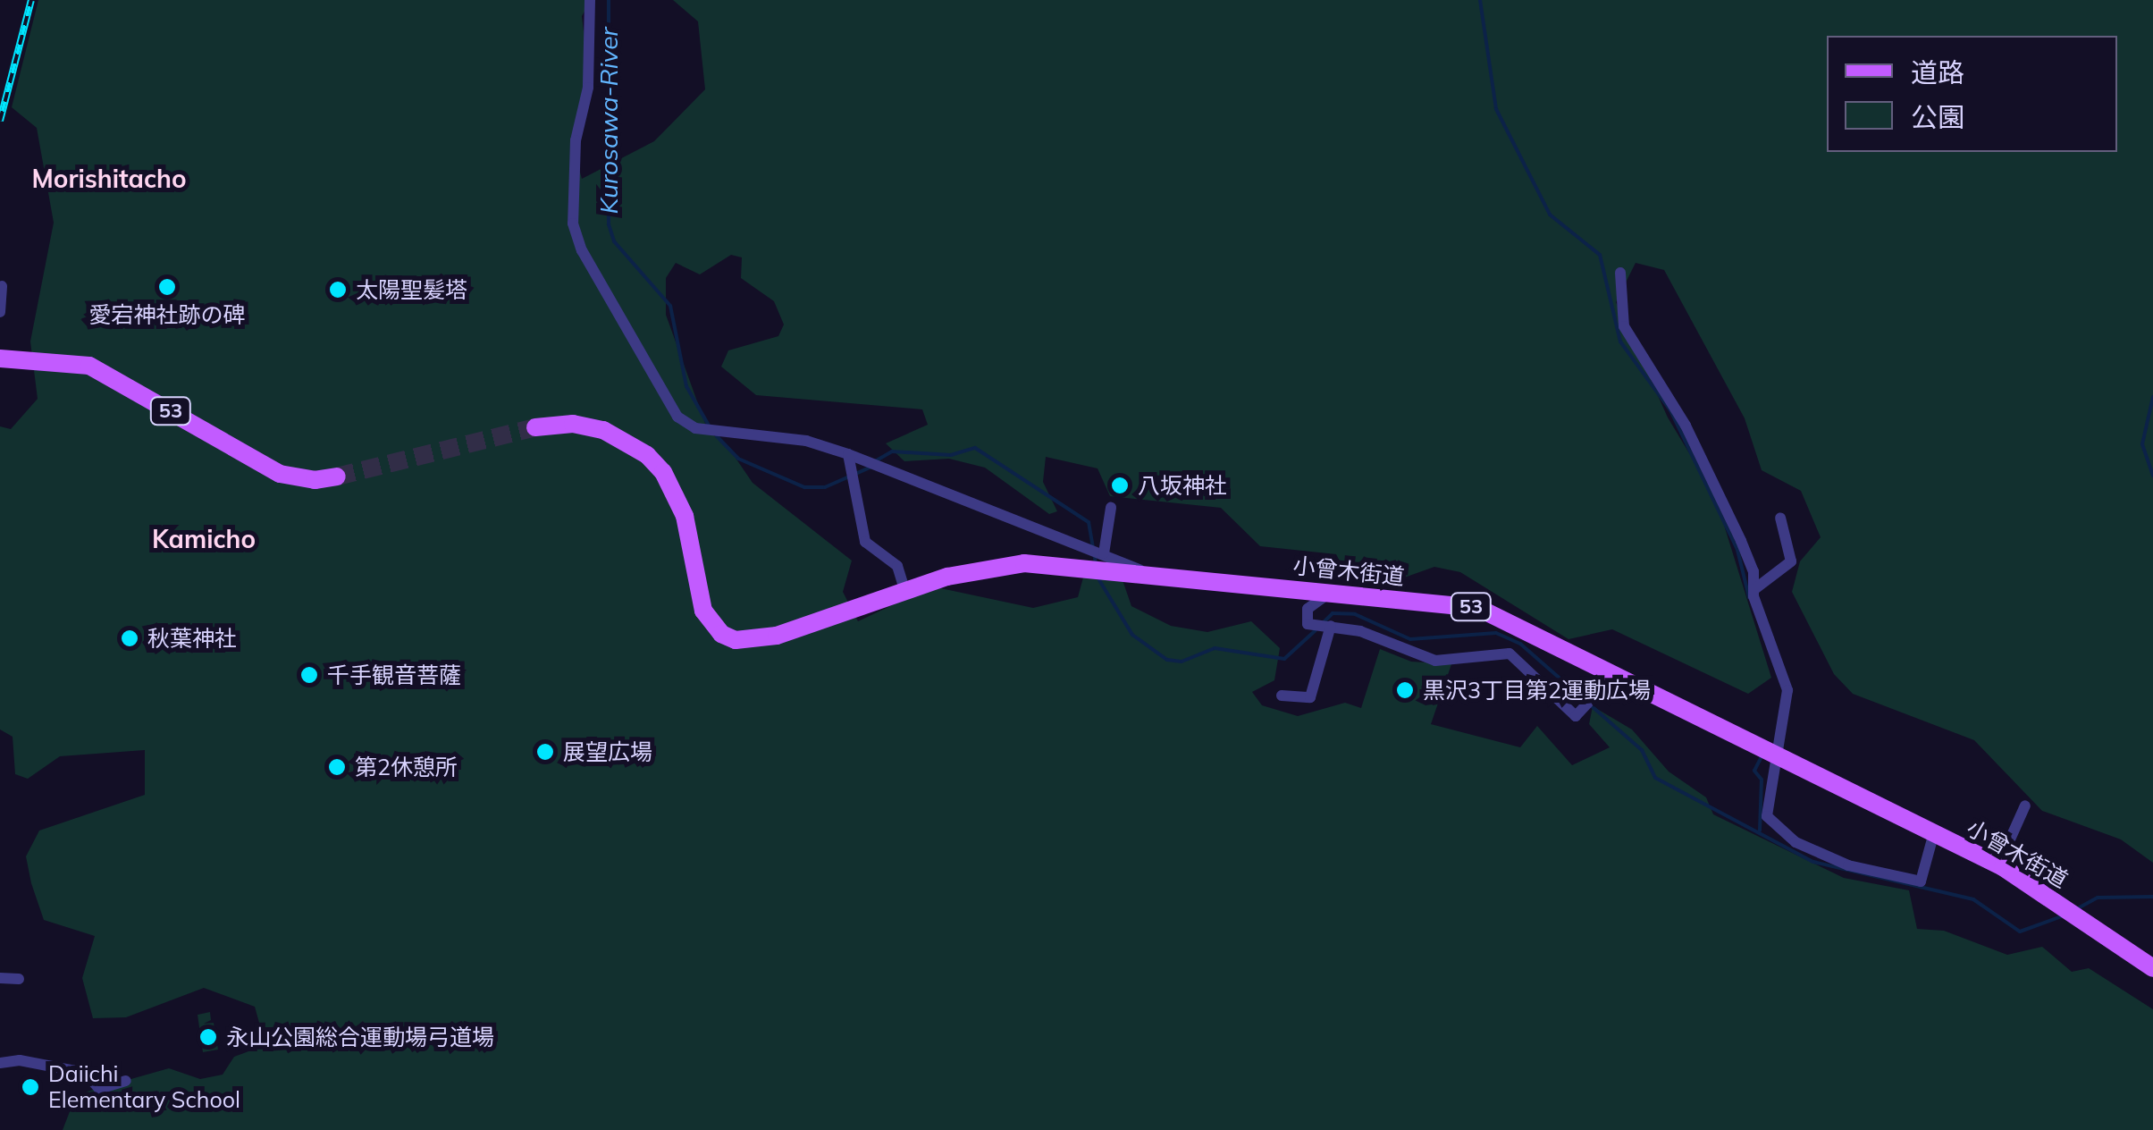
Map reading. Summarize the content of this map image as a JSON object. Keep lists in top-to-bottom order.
{
  "streets": {
    "main road": ["53", "小曾木街道"]
  },
  "districts": ["Morishitacho", "Kamicho"],
  "water": ["Kurosawa-River"],
  "places": [
    "愛宕神社跡の碑",
    "太陽聖髪塔",
    "八坂神社",
    "秋葉神社",
    "千手観音菩薩",
    "黒沢3丁目第2運動広場",
    "展望広場",
    "第2休憩所",
    "永山公園総合運動場弓道場",
    "Daiichi Elementary School"
  ],
  "legend": ["道路", "公園"]
}
